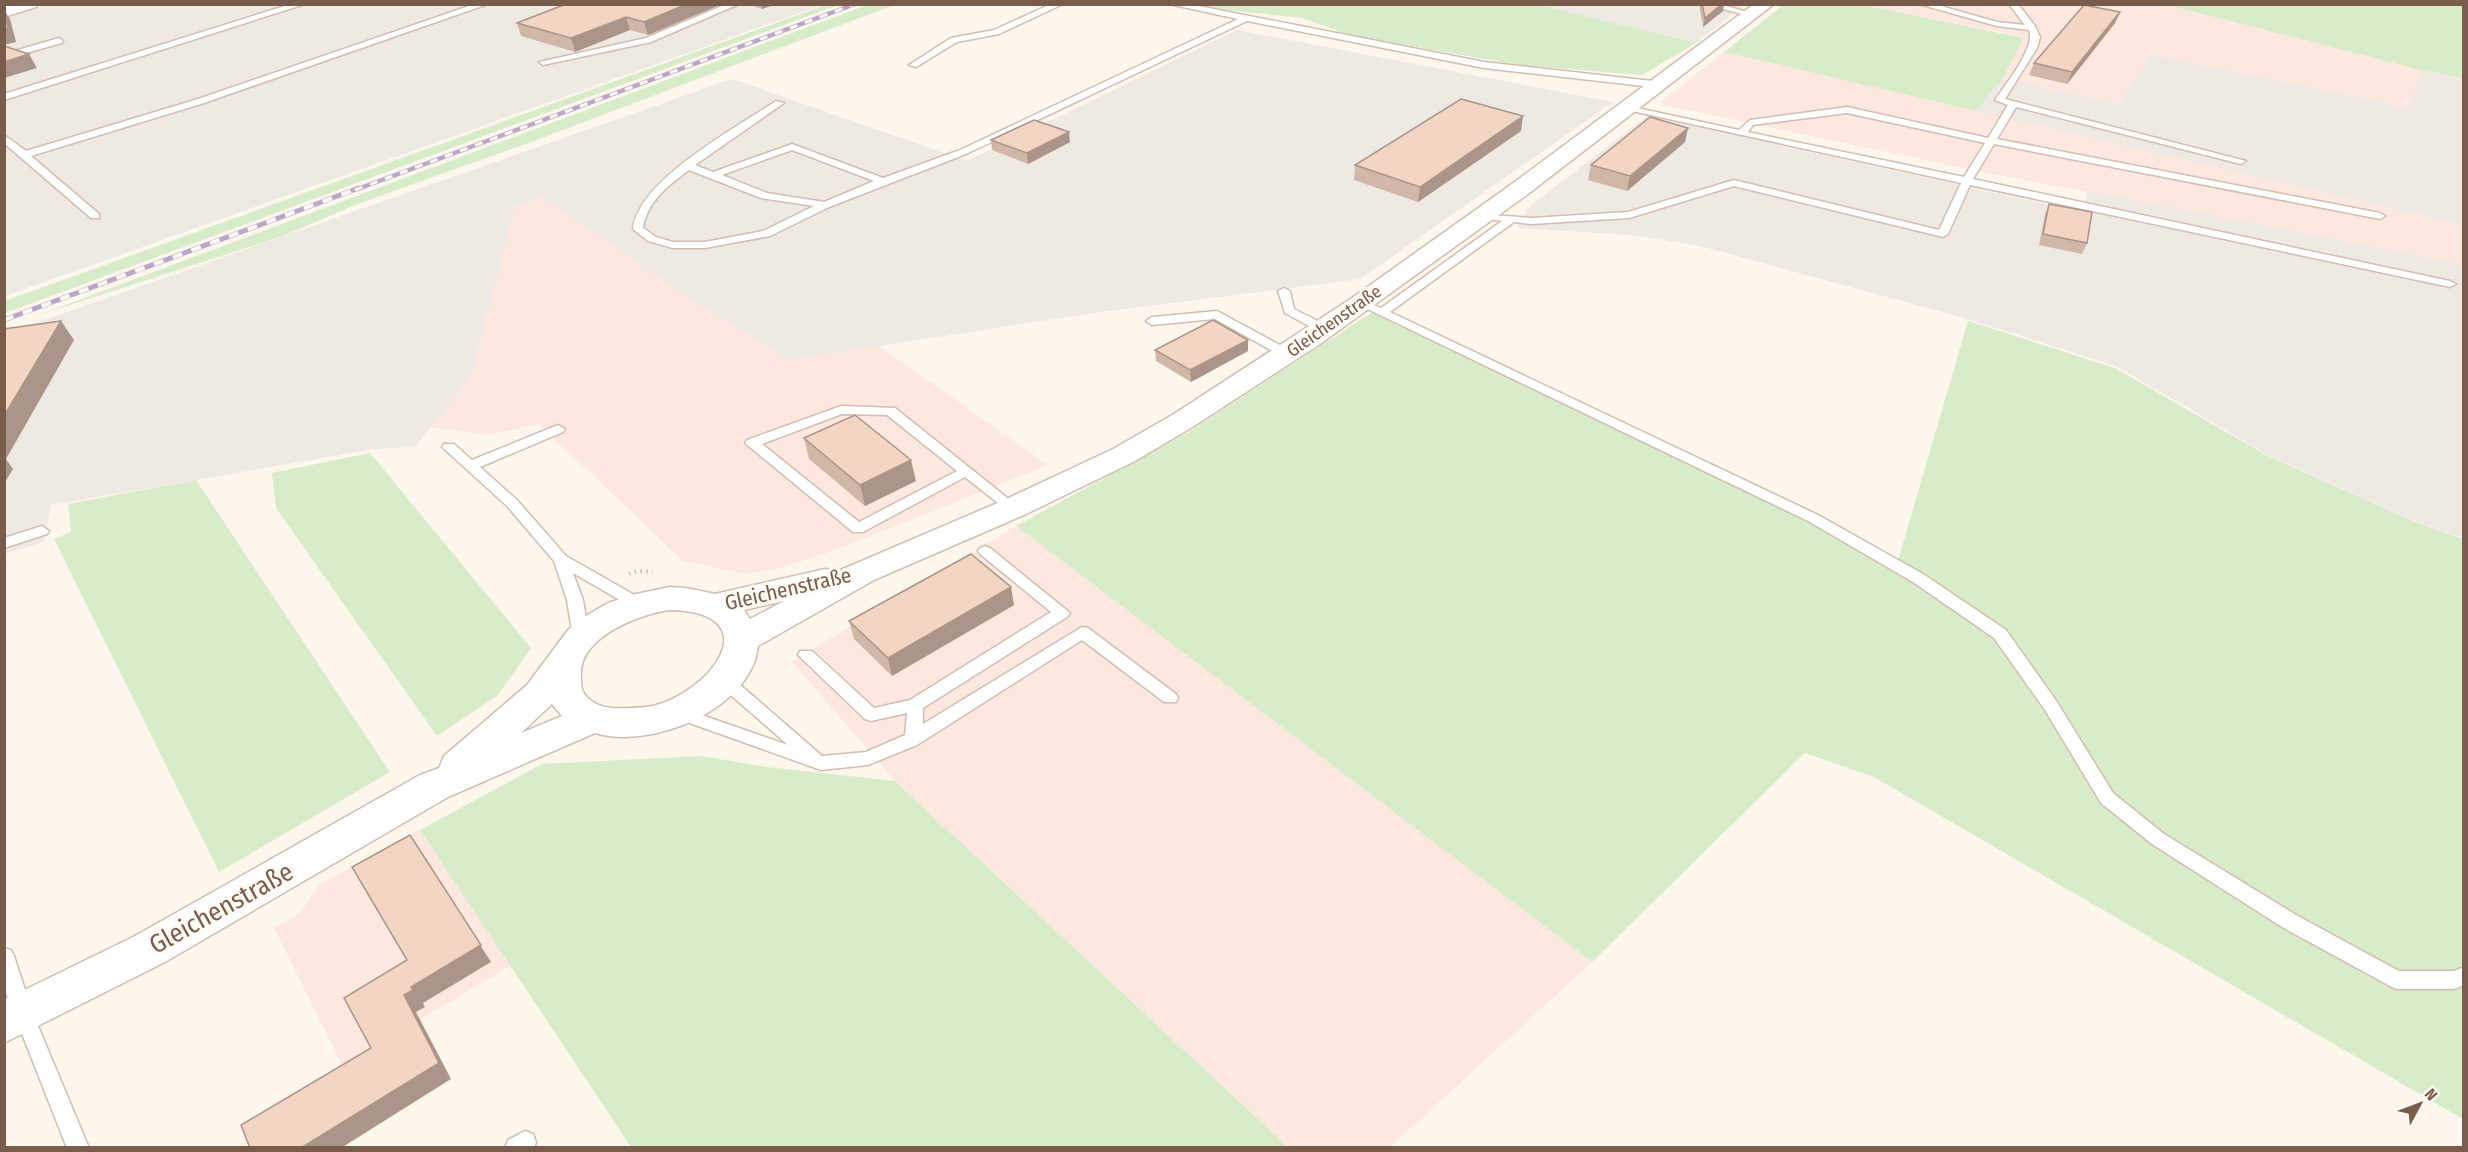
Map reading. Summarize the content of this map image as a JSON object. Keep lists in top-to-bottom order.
{
  "streets": {
    "street": ["Gleichenstraße"]
  },
  "north": "top right"
}
